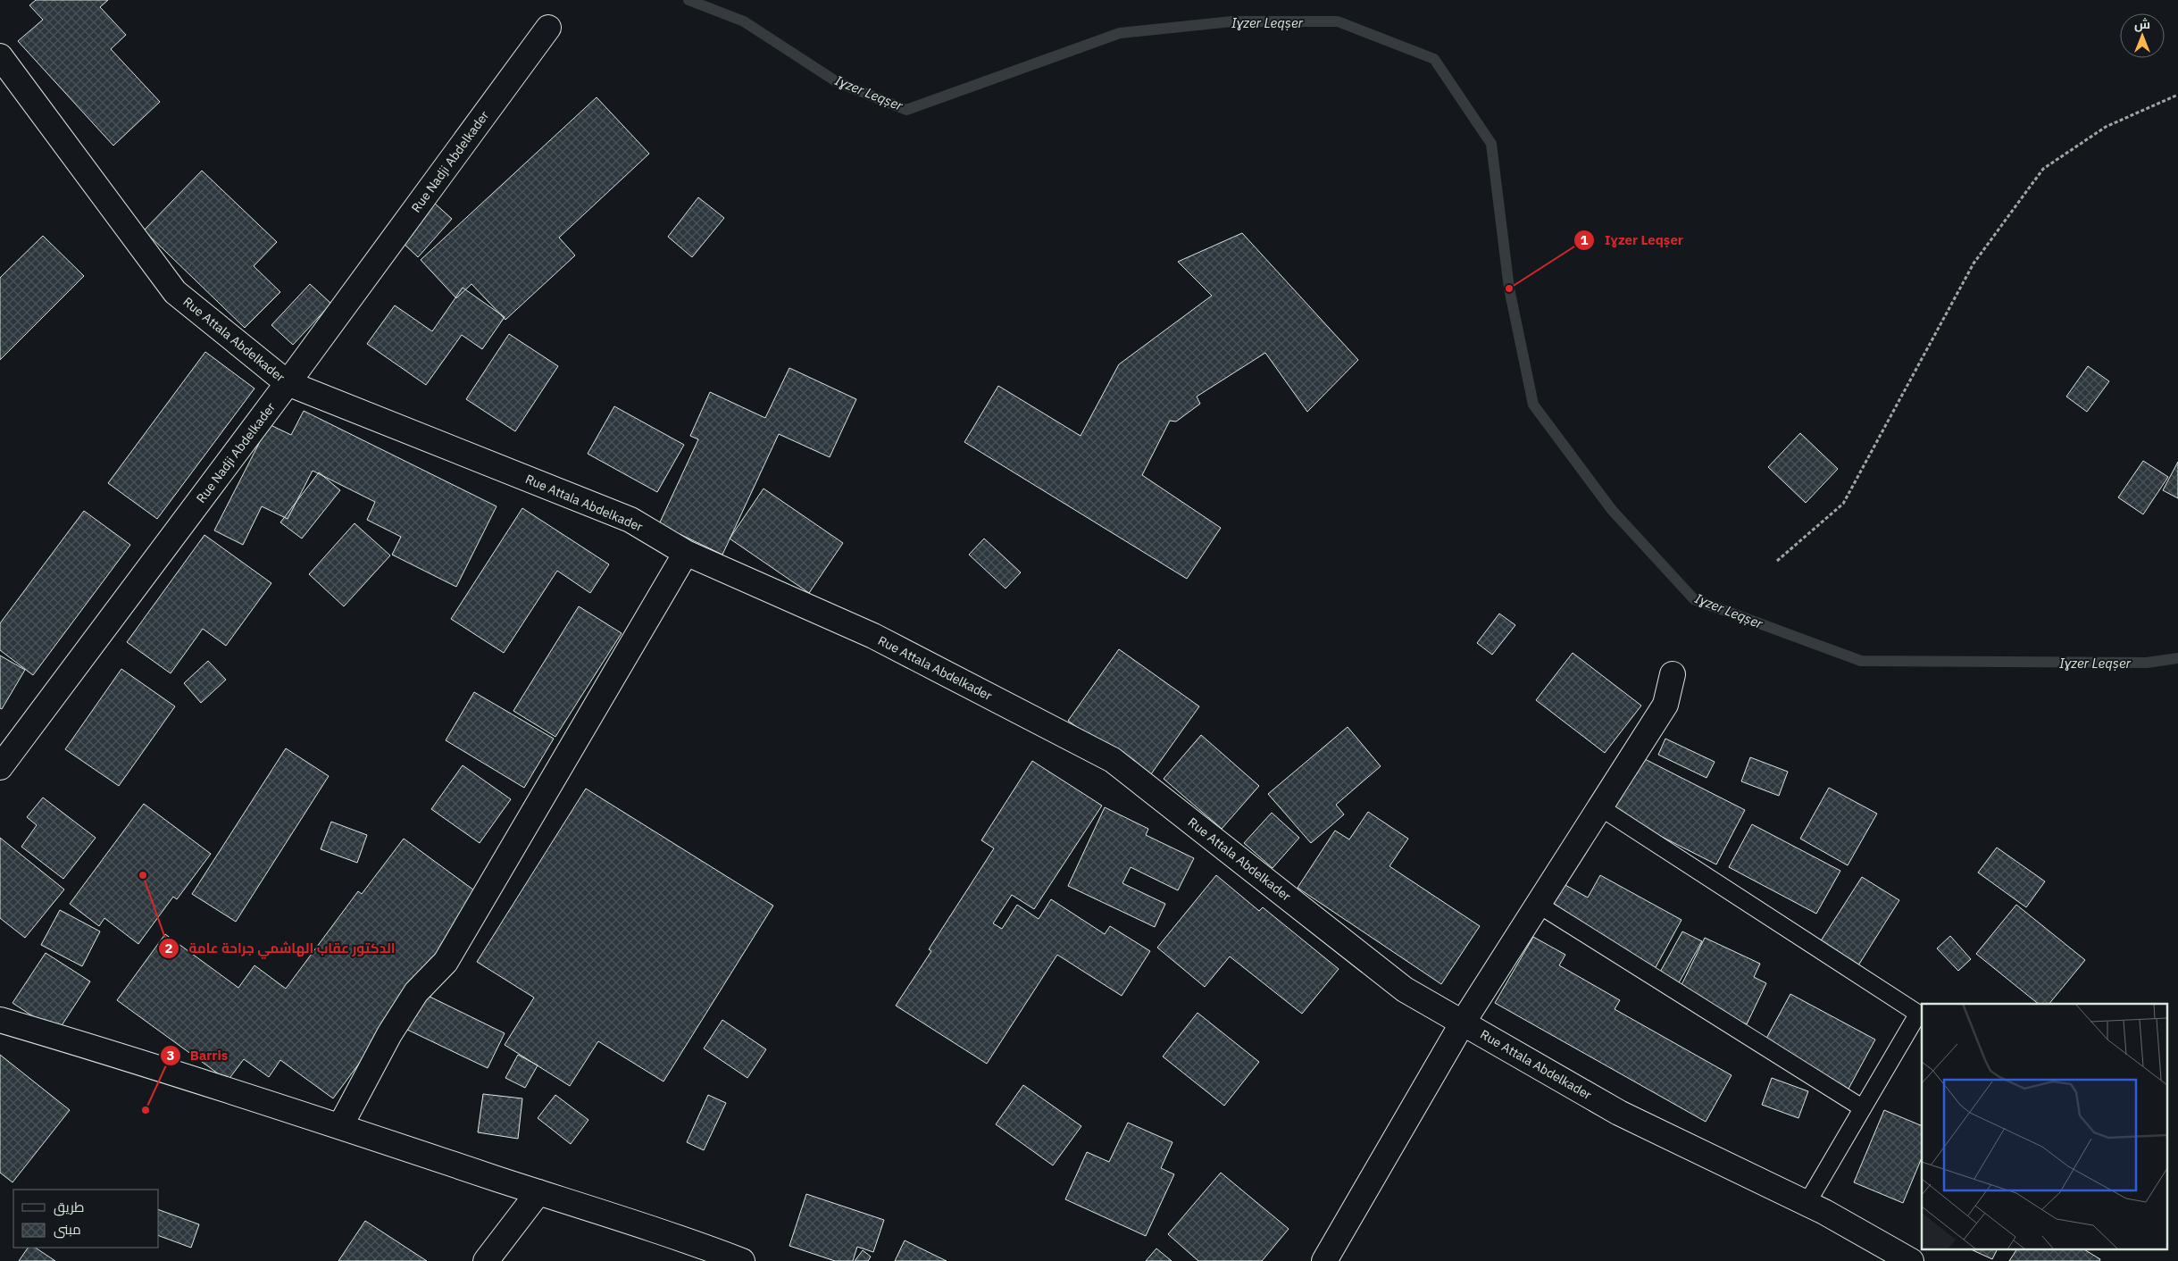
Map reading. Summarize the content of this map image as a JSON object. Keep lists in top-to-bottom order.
{
  "streets": {
    "street": ["Rue Nadji Abdelkader", "Rue Attala Abdelkader"]
  },
  "crossings": [
    ["Rue Nadji Abdelkader", "Rue Attala Abdelkader"]
  ],
  "water": ["Iɣzer Leqṣer"],
  "places": ["Iɣzer Leqṣer", "الدكتور عقاب الهاشمي جراحة عامة", "Barris"],
  "legend": ["طريق", "مبنى"],
  "north": "top"
}
